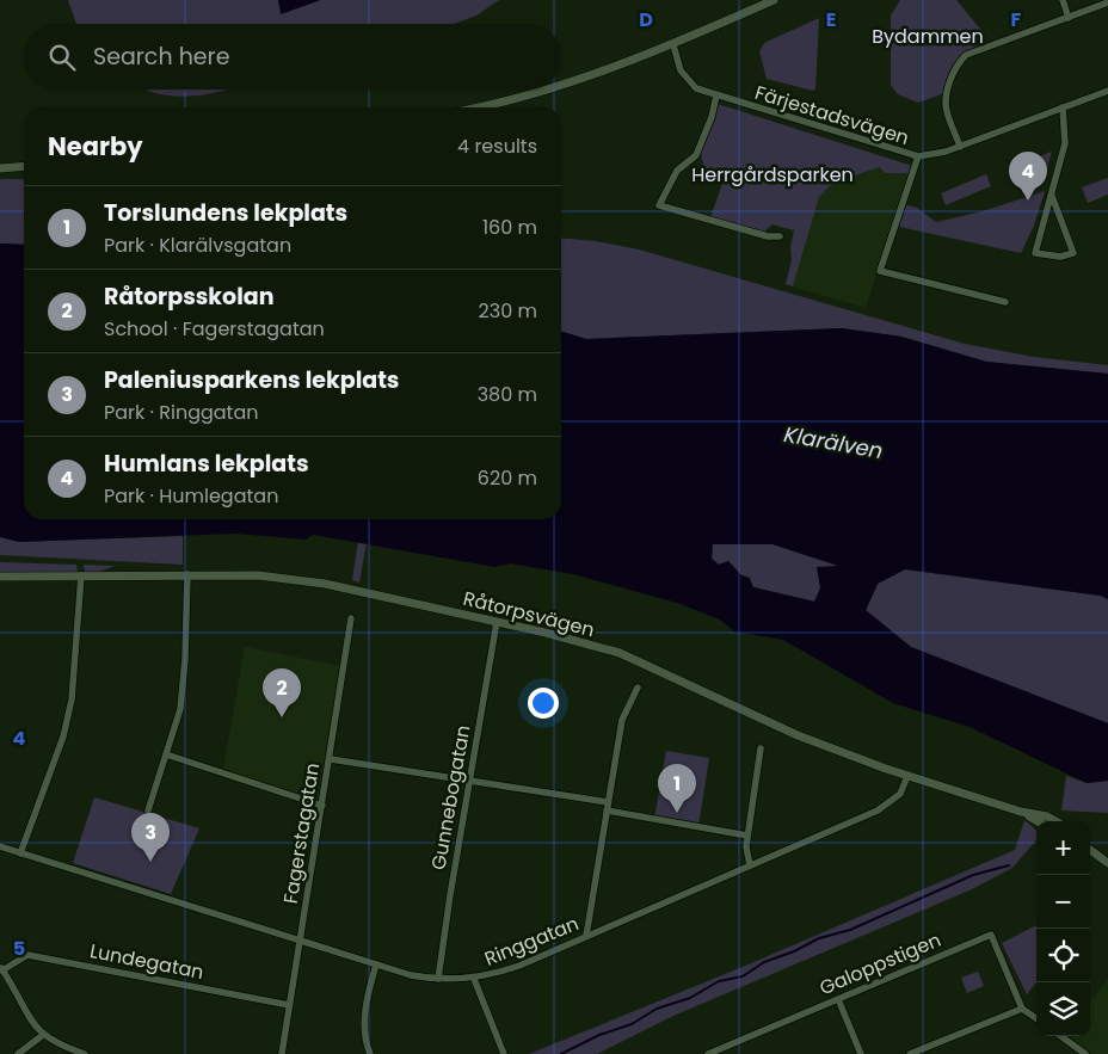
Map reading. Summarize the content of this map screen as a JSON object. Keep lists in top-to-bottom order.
{
  "streets": {
    "street": [
      "Färjestadsvägen",
      "Råtorpsvägen",
      "Gunnebogatan",
      "Fagerstagatan",
      "Ringgatan",
      "Lundegatan",
      "Galoppstigen"
    ]
  },
  "crossings": [
    ["Råtorpsvägen", "Gunnebogatan"],
    ["Råtorpsvägen", "Ringgatan"],
    ["Gunnebogatan", "Ringgatan"],
    ["Fagerstagatan", "Ringgatan"],
    ["Fagerstagatan", "Lundegatan"]
  ],
  "water": ["Klarälven"],
  "parks": ["Bydammen", "Herrgårdsparken"],
  "page": {
    "search": "Search here",
    "heading": ["Nearby", "4 results"],
    "pins": [
      "4",
      "2",
      "1",
      "3"
    ],
    "list": [
      {
        "mark": "1",
        "name": "Torslundens lekplats",
        "note": "Park · Klarälvsgatan",
        "value": "160 m"
      },
      {
        "mark": "2",
        "name": "Råtorpsskolan",
        "note": "School · Fagerstagatan",
        "value": "230 m"
      },
      {
        "mark": "3",
        "name": "Paleniusparkens lekplats",
        "note": "Park · Ringgatan",
        "value": "380 m"
      },
      {
        "mark": "4",
        "name": "Humlans lekplats",
        "note": "Park · Humlegatan",
        "value": "620 m"
      }
    ],
    "map_buttons": ["+", "−"]
  },
  "grid": {
    "columns": ["D", "E", "F"],
    "rows": ["4", "5"]
  }
}
